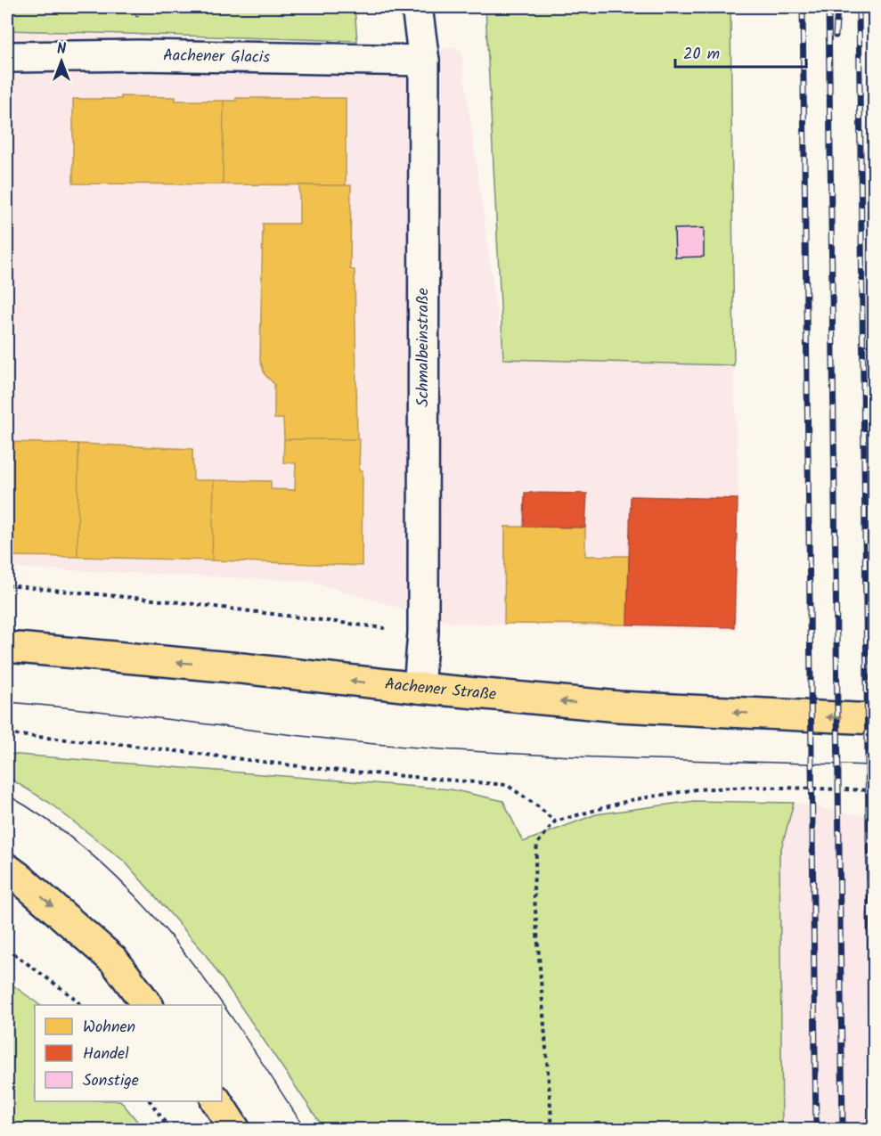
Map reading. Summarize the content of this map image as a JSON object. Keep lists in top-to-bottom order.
{
  "streets": {
    "main road": ["Aachener Straße"],
    "street": ["Aachener Glacis", "Schmalbeinstraße"]
  },
  "crossings": [
    ["Aachener Glacis", "Schmalbeinstraße"],
    ["Schmalbeinstraße", "Aachener Straße"]
  ],
  "one_way": ["Aachener Straße"],
  "legend": ["Wohnen", "Handel", "Sonstige"],
  "scale_bar": "20 m",
  "north": "top"
}
